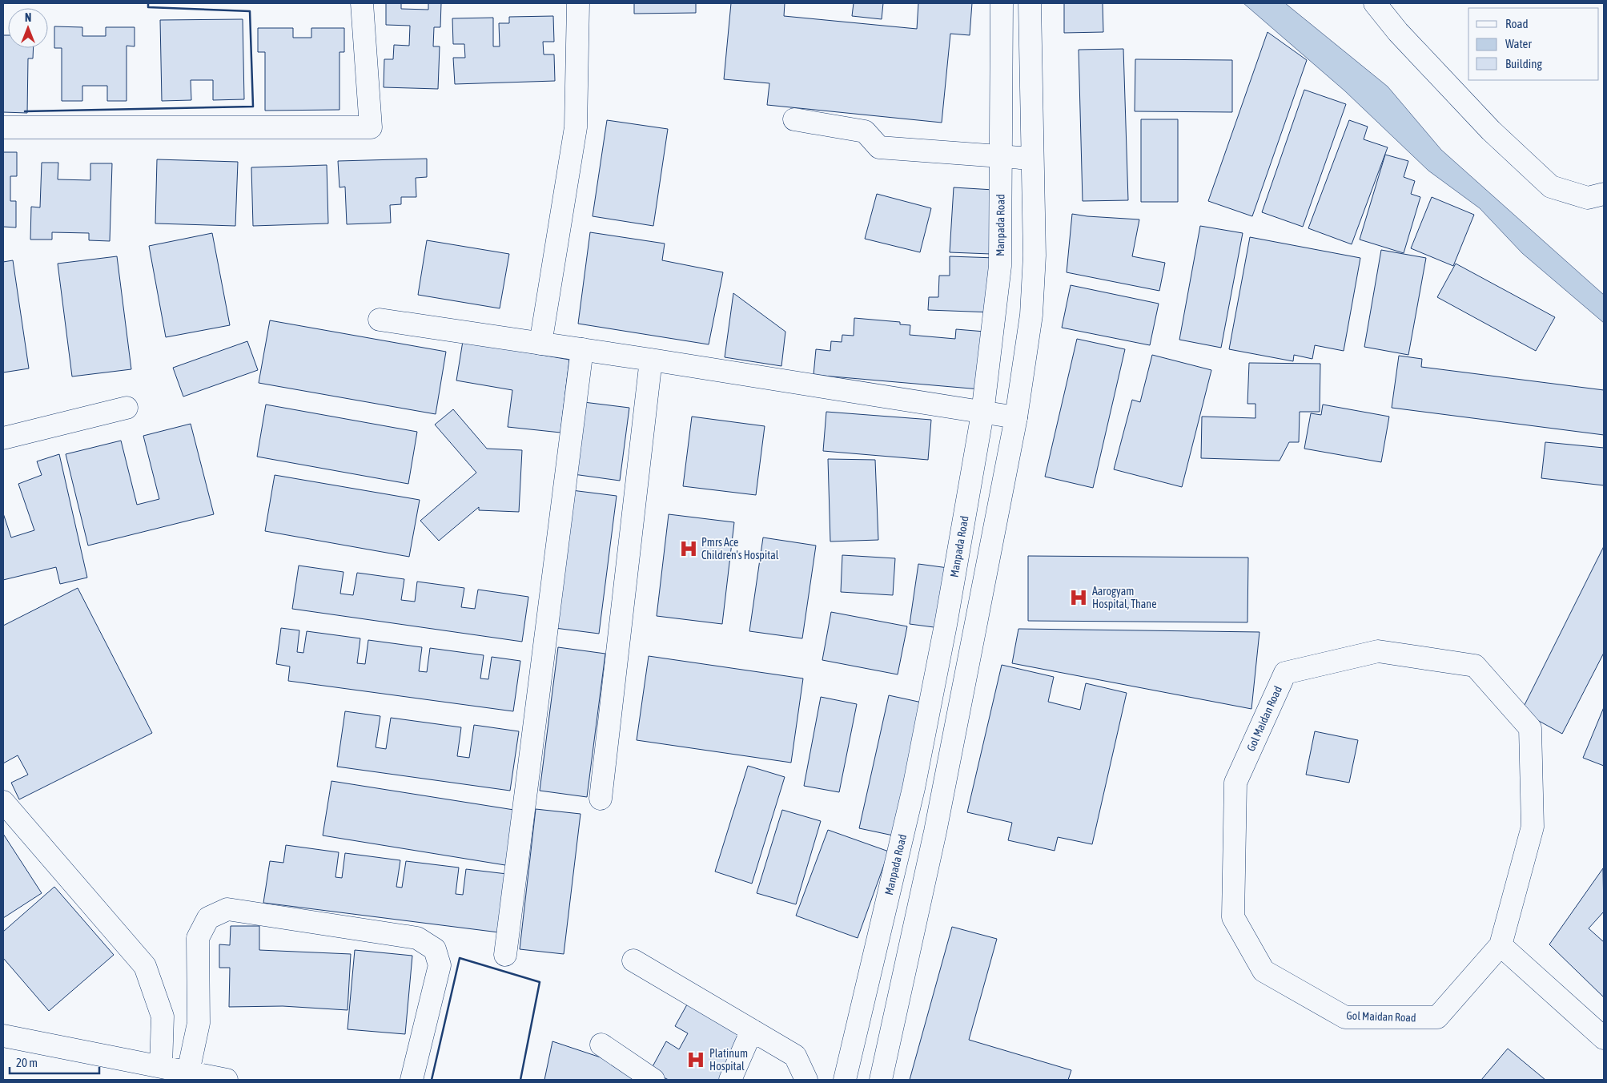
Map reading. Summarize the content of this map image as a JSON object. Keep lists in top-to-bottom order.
{
  "streets": {
    "street": ["Manpada Road", "Gol Maidan Road"]
  },
  "places": {
    "hospital": ["Pmrs Ace Children's Hospital", "Aarogyam Hospital, Thane", "Platinum Hospital"]
  },
  "legend": ["Road", "Water", "Building"],
  "scale_bar": "20 m",
  "north": "top"
}
